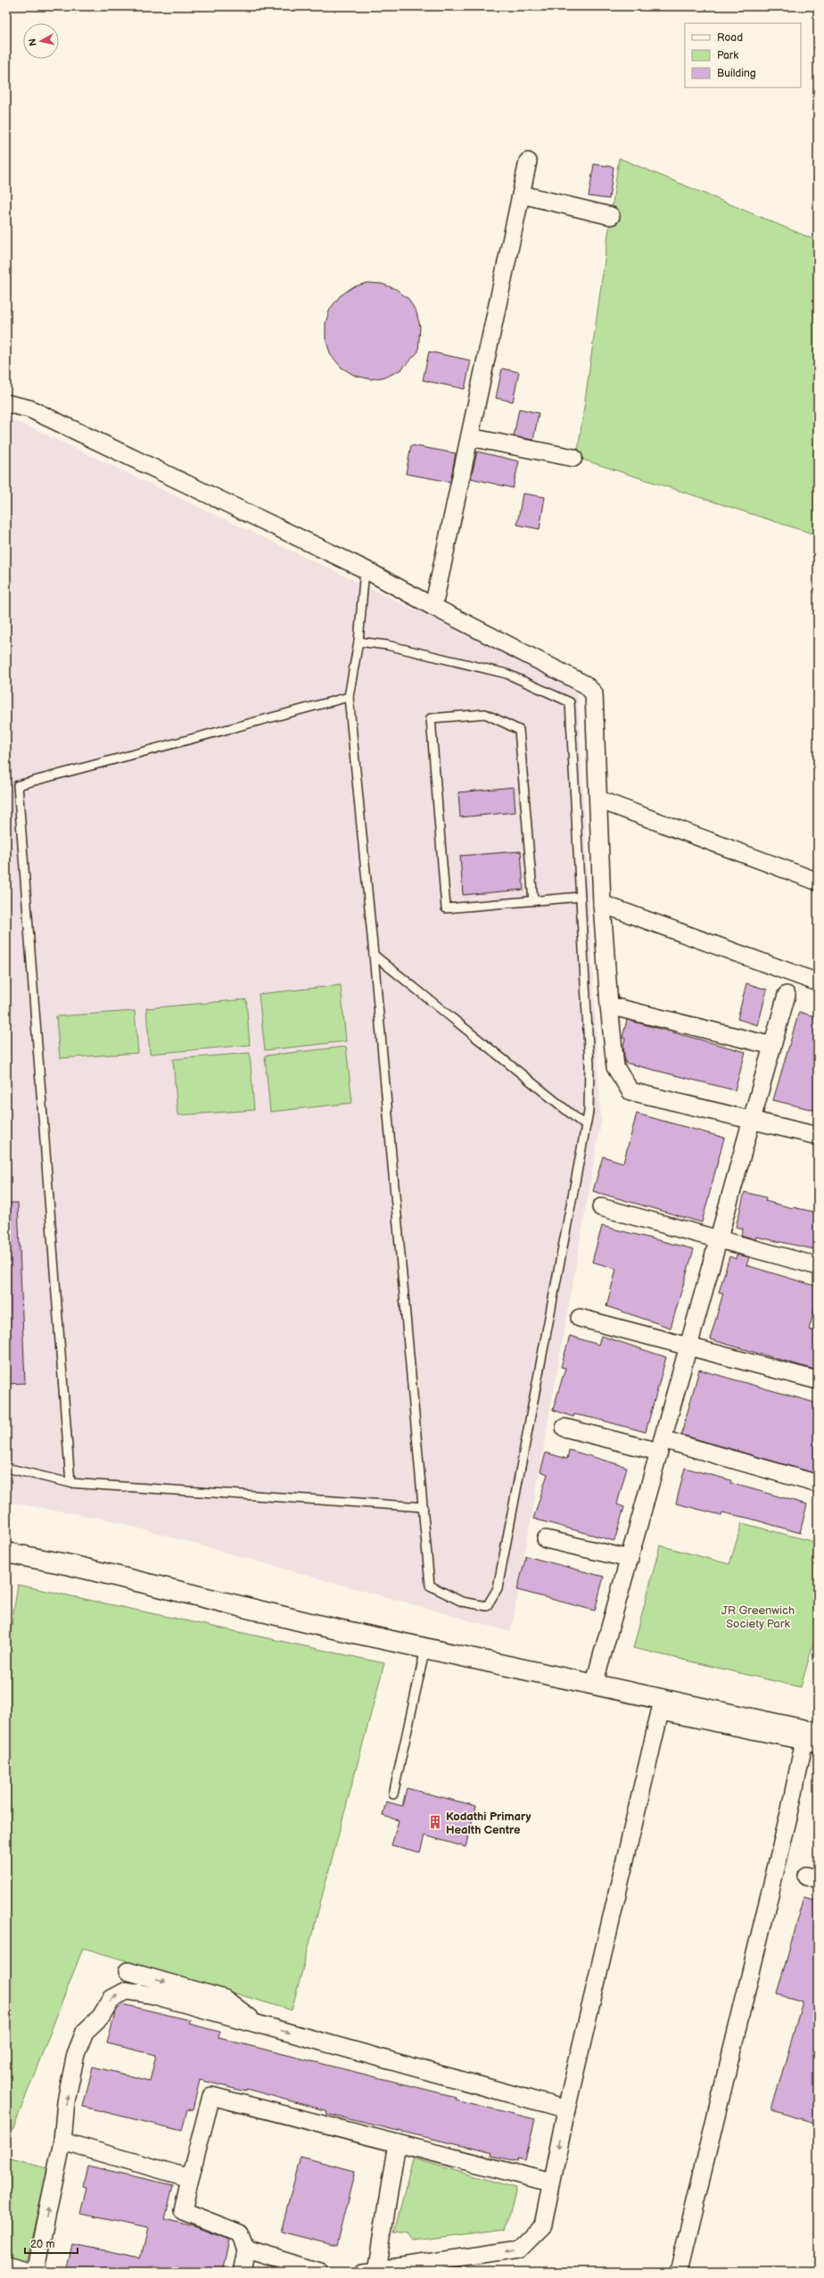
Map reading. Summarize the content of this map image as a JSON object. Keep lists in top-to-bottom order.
{
  "parks": ["JR Greenwich Society Park"],
  "places": {
    "building": ["Kodathi Primary Health Centre"]
  },
  "legend": ["Road", "Park", "Building"],
  "scale_bar": "20 m",
  "north": "left"
}
